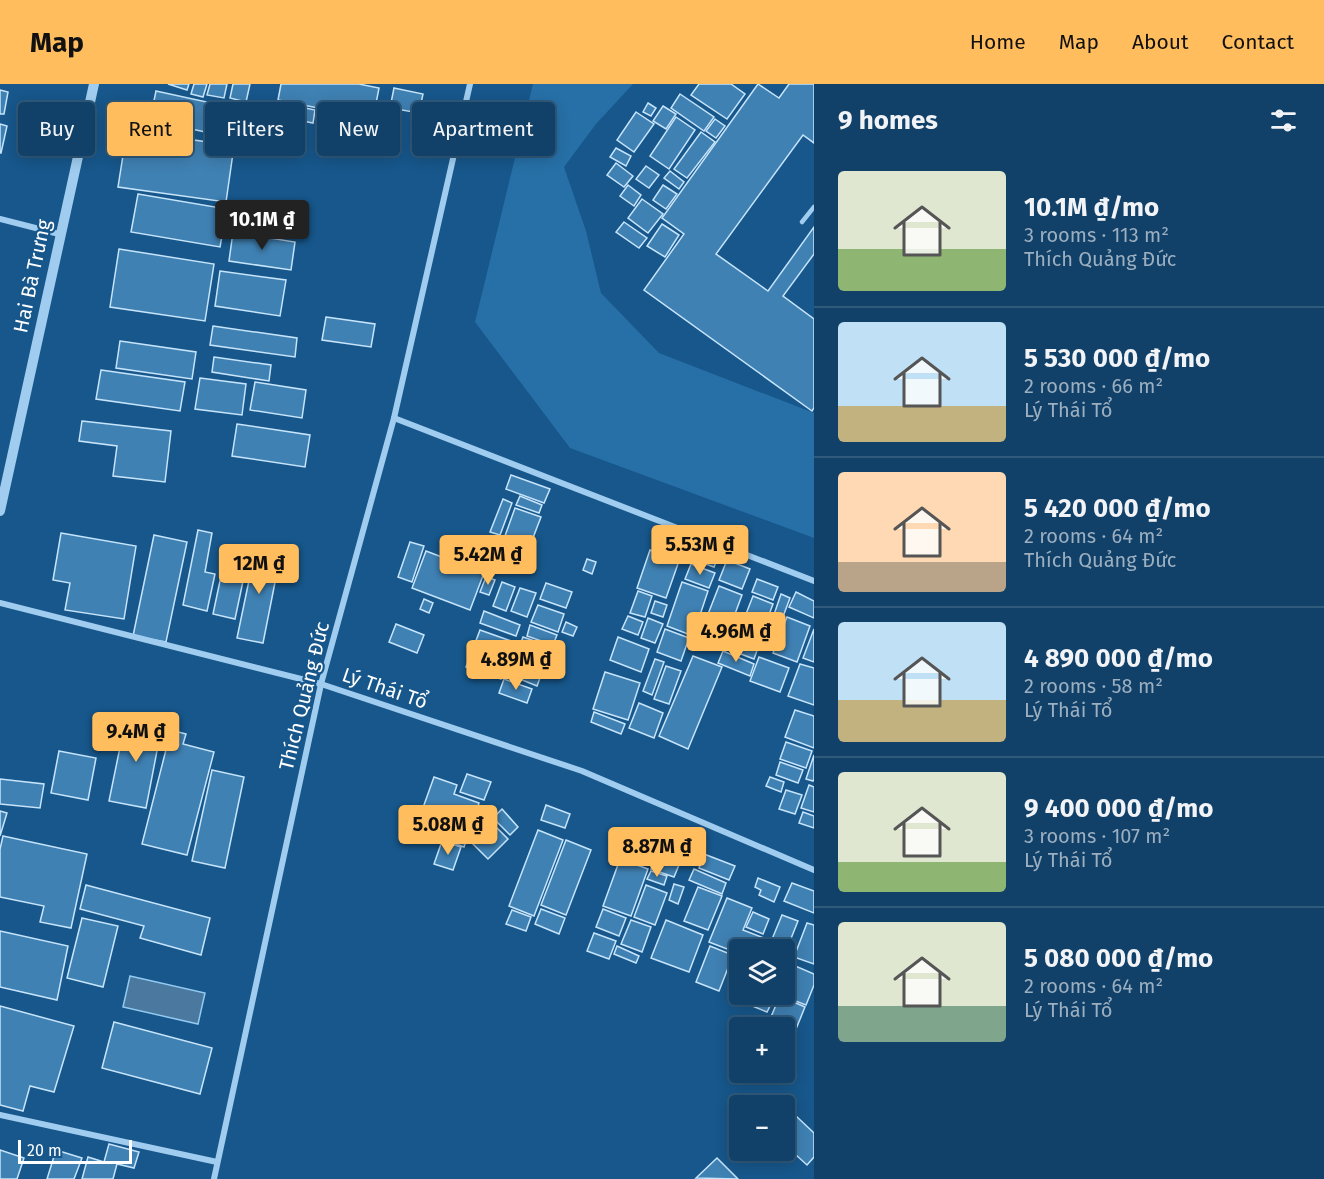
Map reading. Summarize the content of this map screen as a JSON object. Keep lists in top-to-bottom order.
{
  "streets": {
    "street": ["Hai Bà Trưng", "Lý Thái Tổ", "Thích Quảng Đức"]
  },
  "crossings": [
    ["Lý Thái Tổ", "Thích Quảng Đức"]
  ],
  "scale_bar": "20 m",
  "page": {
    "header": "Map",
    "nav": [
      "Home",
      "Map",
      "About",
      "Contact"
    ],
    "heading": "9 homes",
    "chip": [
      "Buy",
      "Rent",
      "Filters",
      "New",
      "Apartment"
    ],
    "list": [
      {
        "name": "10.1M ₫/mo",
        "note": "3 rooms · 113 m² · Thích Quảng Đức"
      },
      {
        "name": "5 530 000 ₫/mo",
        "note": "2 rooms · 66 m² · Lý Thái Tổ"
      },
      {
        "name": "5 420 000 ₫/mo",
        "note": "2 rooms · 64 m² · Thích Quảng Đức"
      },
      {
        "name": "4 890 000 ₫/mo",
        "note": "2 rooms · 58 m² · Lý Thái Tổ"
      },
      {
        "name": "9 400 000 ₫/mo",
        "note": "3 rooms · 107 m² · Lý Thái Tổ"
      },
      {
        "name": "5 080 000 ₫/mo",
        "note": "2 rooms · 64 m² · Lý Thái Tổ"
      }
    ],
    "price": [
      "10.1M ₫",
      "5.53M ₫",
      "5.42M ₫",
      "12M ₫",
      "4.96M ₫",
      "4.89M ₫",
      "9.4M ₫",
      "5.08M ₫",
      "8.87M ₫"
    ],
    "map_buttons": ["+", "−"],
    "scale": "20 m"
  }
}
